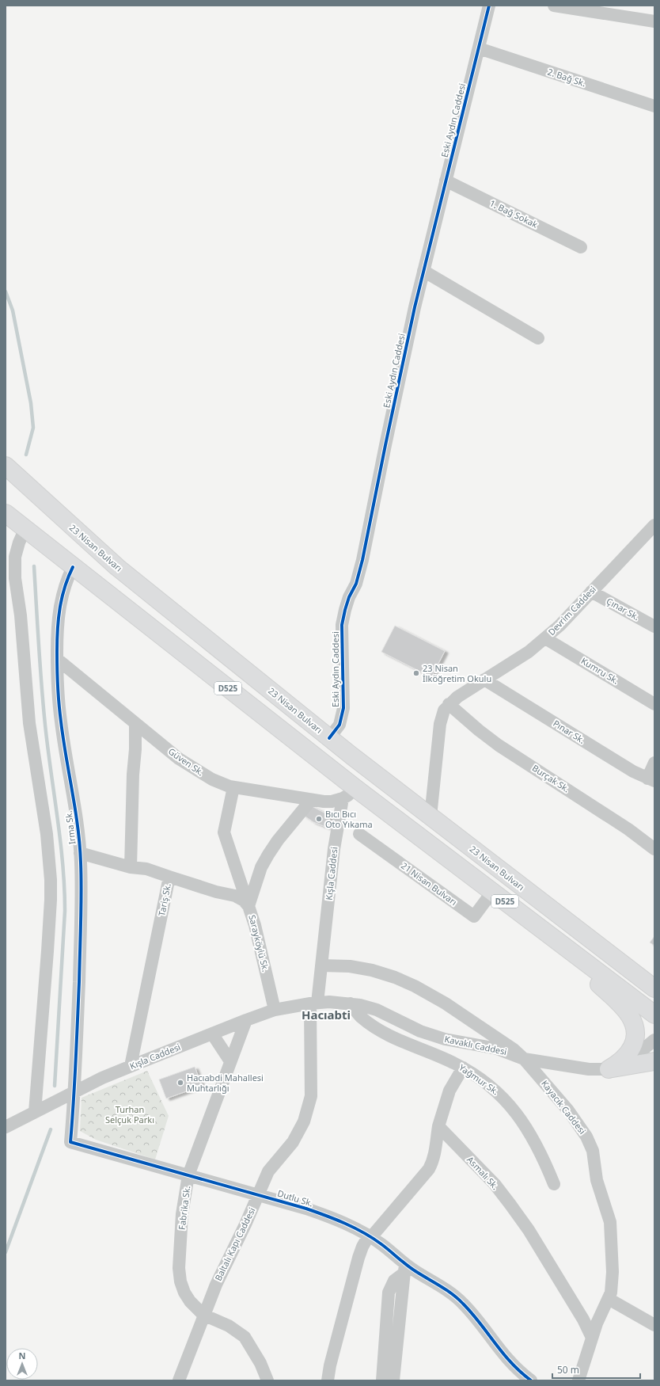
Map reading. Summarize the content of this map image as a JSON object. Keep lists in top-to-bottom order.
{
  "streets": {
    "highway": ["23 Nisan Bulvarı", "D525"],
    "street": [
      "2. Bağ Sk.",
      "Eski Aydın Caddesi",
      "1. Bağ Sokak",
      "Çınar Sk.",
      "Devrim Caddesi",
      "Kumru Sk.",
      "Pınar Sk.",
      "Güven Sk.",
      "Burçak Sk.",
      "Irma Sk.",
      "Kışla Caddesi",
      "21 Nisan Bulvarı",
      "Tariş Sk.",
      "Sarayköylü Sk.",
      "Kavaklı Caddesi",
      "Yağmur Sk.",
      "Kayacık Caddesi",
      "Asmalı Sk.",
      "Dutlu Sk.",
      "Fabrika Sk.",
      "Baltalı Kapı Caddesi"
    ]
  },
  "crossings": [
    ["2. Bağ Sk.", "Eski Aydın Caddesi"],
    ["Eski Aydın Caddesi", "1. Bağ Sokak"],
    ["Eski Aydın Caddesi", "23 Nisan Bulvarı"],
    ["23 Nisan Bulvarı", "Devrim Caddesi"],
    ["Çınar Sk.", "Devrim Caddesi"],
    ["Devrim Caddesi", "Kumru Sk."],
    ["Devrim Caddesi", "Pınar Sk."],
    ["Devrim Caddesi", "Burçak Sk."],
    ["D525", "Güven Sk."],
    ["D525", "Irma Sk."],
    ["D525", "Kışla Caddesi"],
    ["D525", "21 Nisan Bulvarı"],
    ["Güven Sk.", "Irma Sk."],
    ["Güven Sk.", "Kışla Caddesi"],
    ["Güven Sk.", "Sarayköylü Sk."],
    ["Irma Sk.", "Kışla Caddesi"],
    ["Irma Sk.", "Tariş Sk."],
    ["Irma Sk.", "Dutlu Sk."],
    ["Kışla Caddesi", "Tariş Sk."],
    ["Kışla Caddesi", "Sarayköylü Sk."],
    ["Kışla Caddesi", "Kavaklı Caddesi"],
    ["Kışla Caddesi", "Kayacık Caddesi"],
    ["Kışla Caddesi", "Dutlu Sk."],
    ["Kışla Caddesi", "Fabrika Sk."],
    ["Kışla Caddesi", "Baltalı Kapı Caddesi"],
    ["Kavaklı Caddesi", "Yağmur Sk."],
    ["Kavaklı Caddesi", "Kayacık Caddesi"],
    ["Kavaklı Caddesi", "Baltalı Kapı Caddesi"],
    ["Kayacık Caddesi", "Asmalı Sk."],
    ["Dutlu Sk.", "Fabrika Sk."],
    ["Dutlu Sk.", "Baltalı Kapı Caddesi"],
    ["Fabrika Sk.", "Baltalı Kapı Caddesi"]
  ],
  "districts": ["Hacıabti"],
  "parks": ["Turhan Selçuk Parkı"],
  "places": ["23 Nisan İlköğretim Okulu", "Bıcı Bıcı Oto Yıkama", "Hacıabdi Mahallesi Muhtarlığı"],
  "scale_bar": "50 m",
  "north": "top"
}
